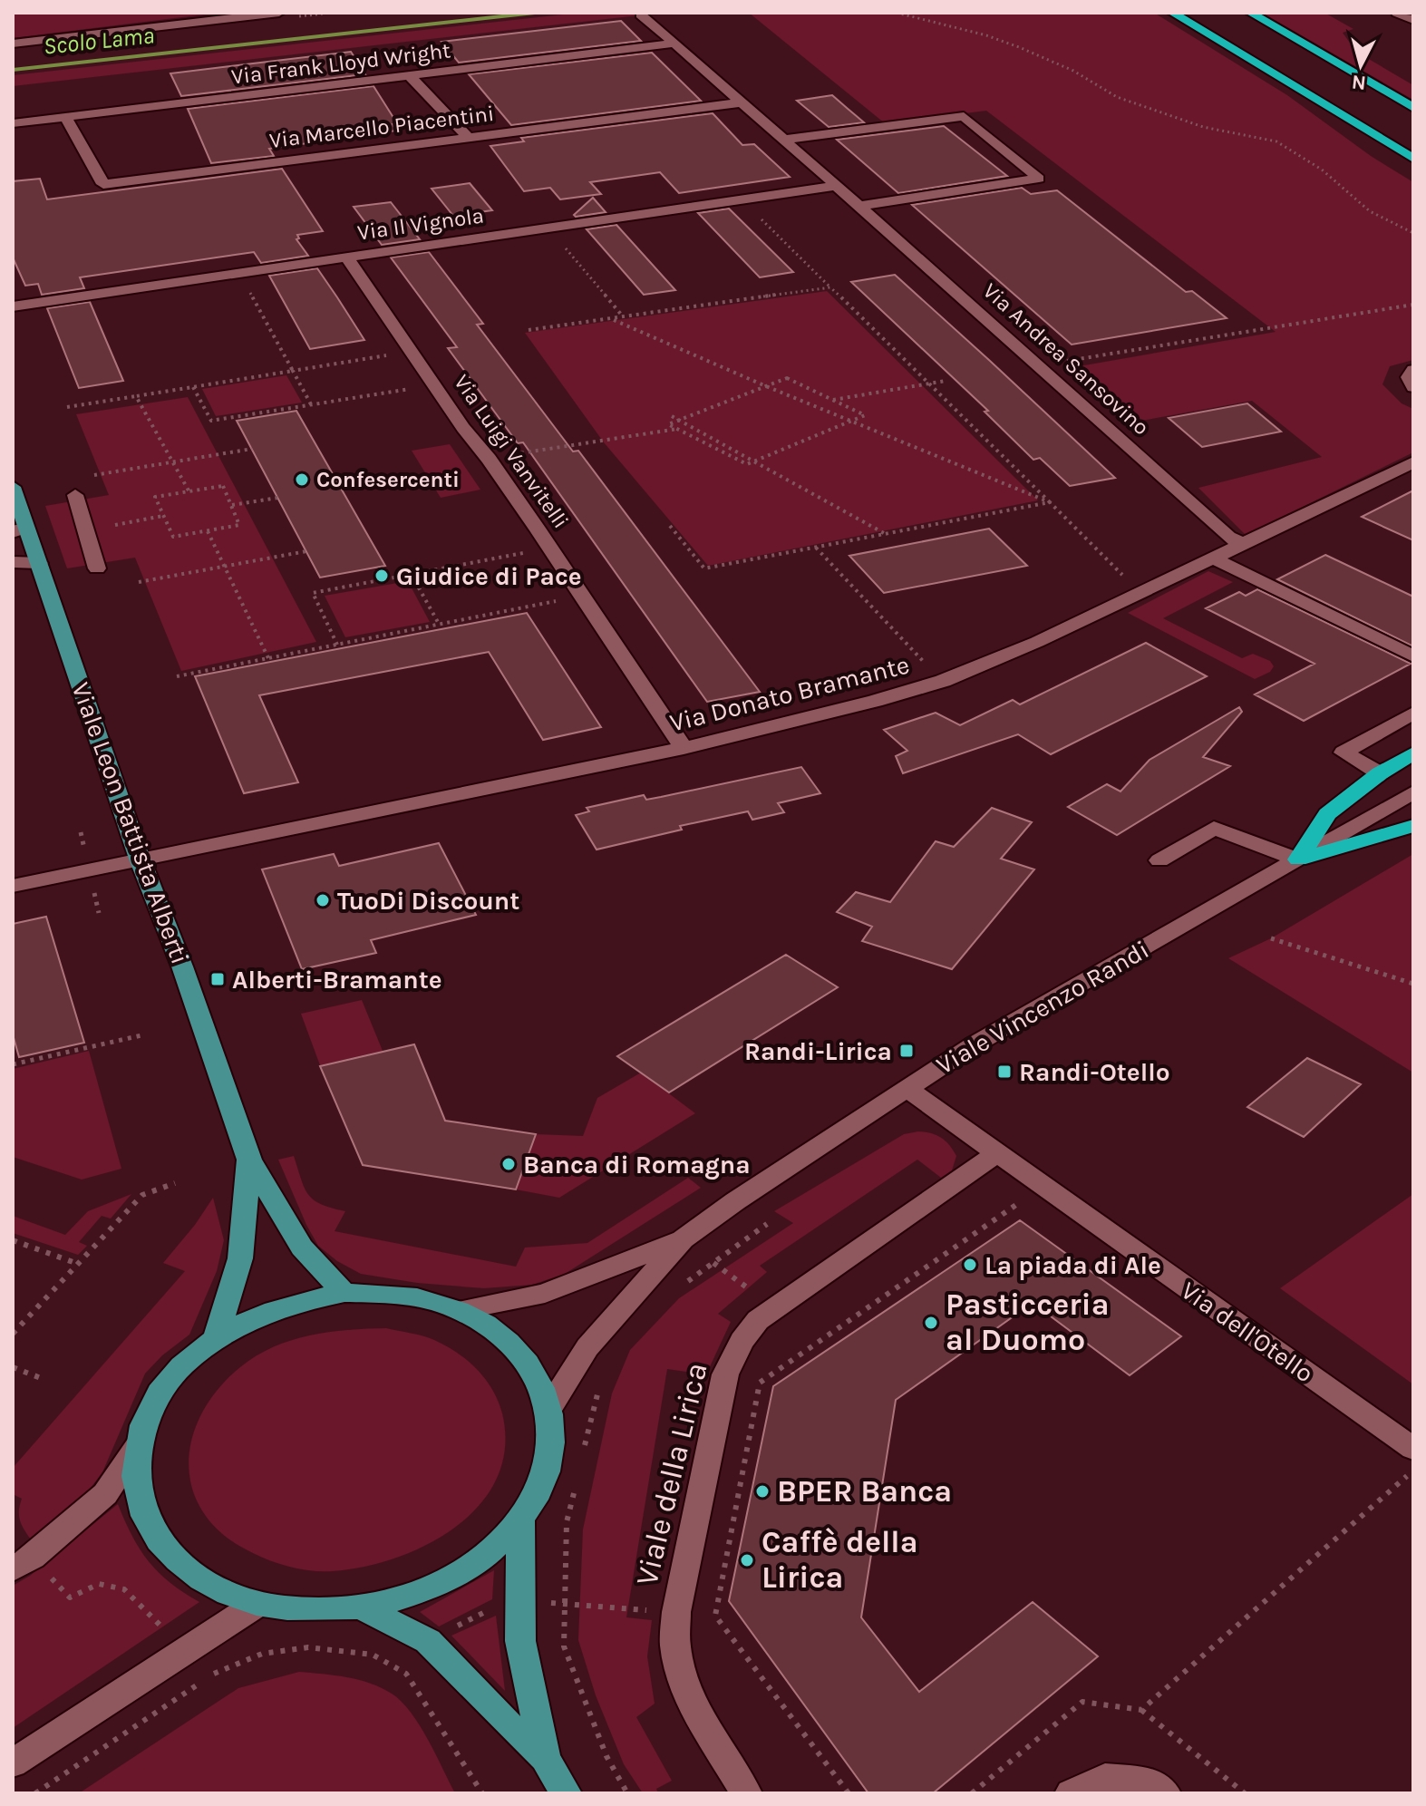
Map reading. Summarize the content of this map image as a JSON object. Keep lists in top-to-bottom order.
{
  "streets": {
    "main road": ["Viale Leon Battista Alberti"],
    "street": [
      "Via Frank Lloyd Wright",
      "Via Marcello Piacentini",
      "Via Il Vignola",
      "Via Andrea Sansovino",
      "Via Luigi Vanvitelli",
      "Via Donato Bramante",
      "Viale Vincenzo Randi",
      "Via dell'Otello",
      "Viale della Lirica"
    ]
  },
  "crossings": [
    ["Via Frank Lloyd Wright", "Via Marcello Piacentini"],
    ["Via Frank Lloyd Wright", "Via Andrea Sansovino"],
    ["Via Marcello Piacentini", "Via Andrea Sansovino"],
    ["Via Il Vignola", "Via Andrea Sansovino"],
    ["Via Il Vignola", "Via Luigi Vanvitelli"],
    ["Via Andrea Sansovino", "Via Donato Bramante"],
    ["Via Luigi Vanvitelli", "Via Donato Bramante"],
    ["Via Donato Bramante", "Viale Leon Battista Alberti"],
    ["Viale Vincenzo Randi", "Via dell'Otello"],
    ["Via dell'Otello", "Viale della Lirica"]
  ],
  "water": ["Scolo Lama"],
  "places": {
    "other": [
      "Confesercenti",
      "Giudice di Pace",
      "TuoDi Discount",
      "Banca di Romagna",
      "La piada di Ale",
      "Pasticceria al Duomo",
      "BPER Banca",
      "Caffè della Lirica"
    ],
    "transit": ["Alberti-Bramante", "Randi-Lirica", "Randi-Otello"]
  },
  "north": "bottom"
}
